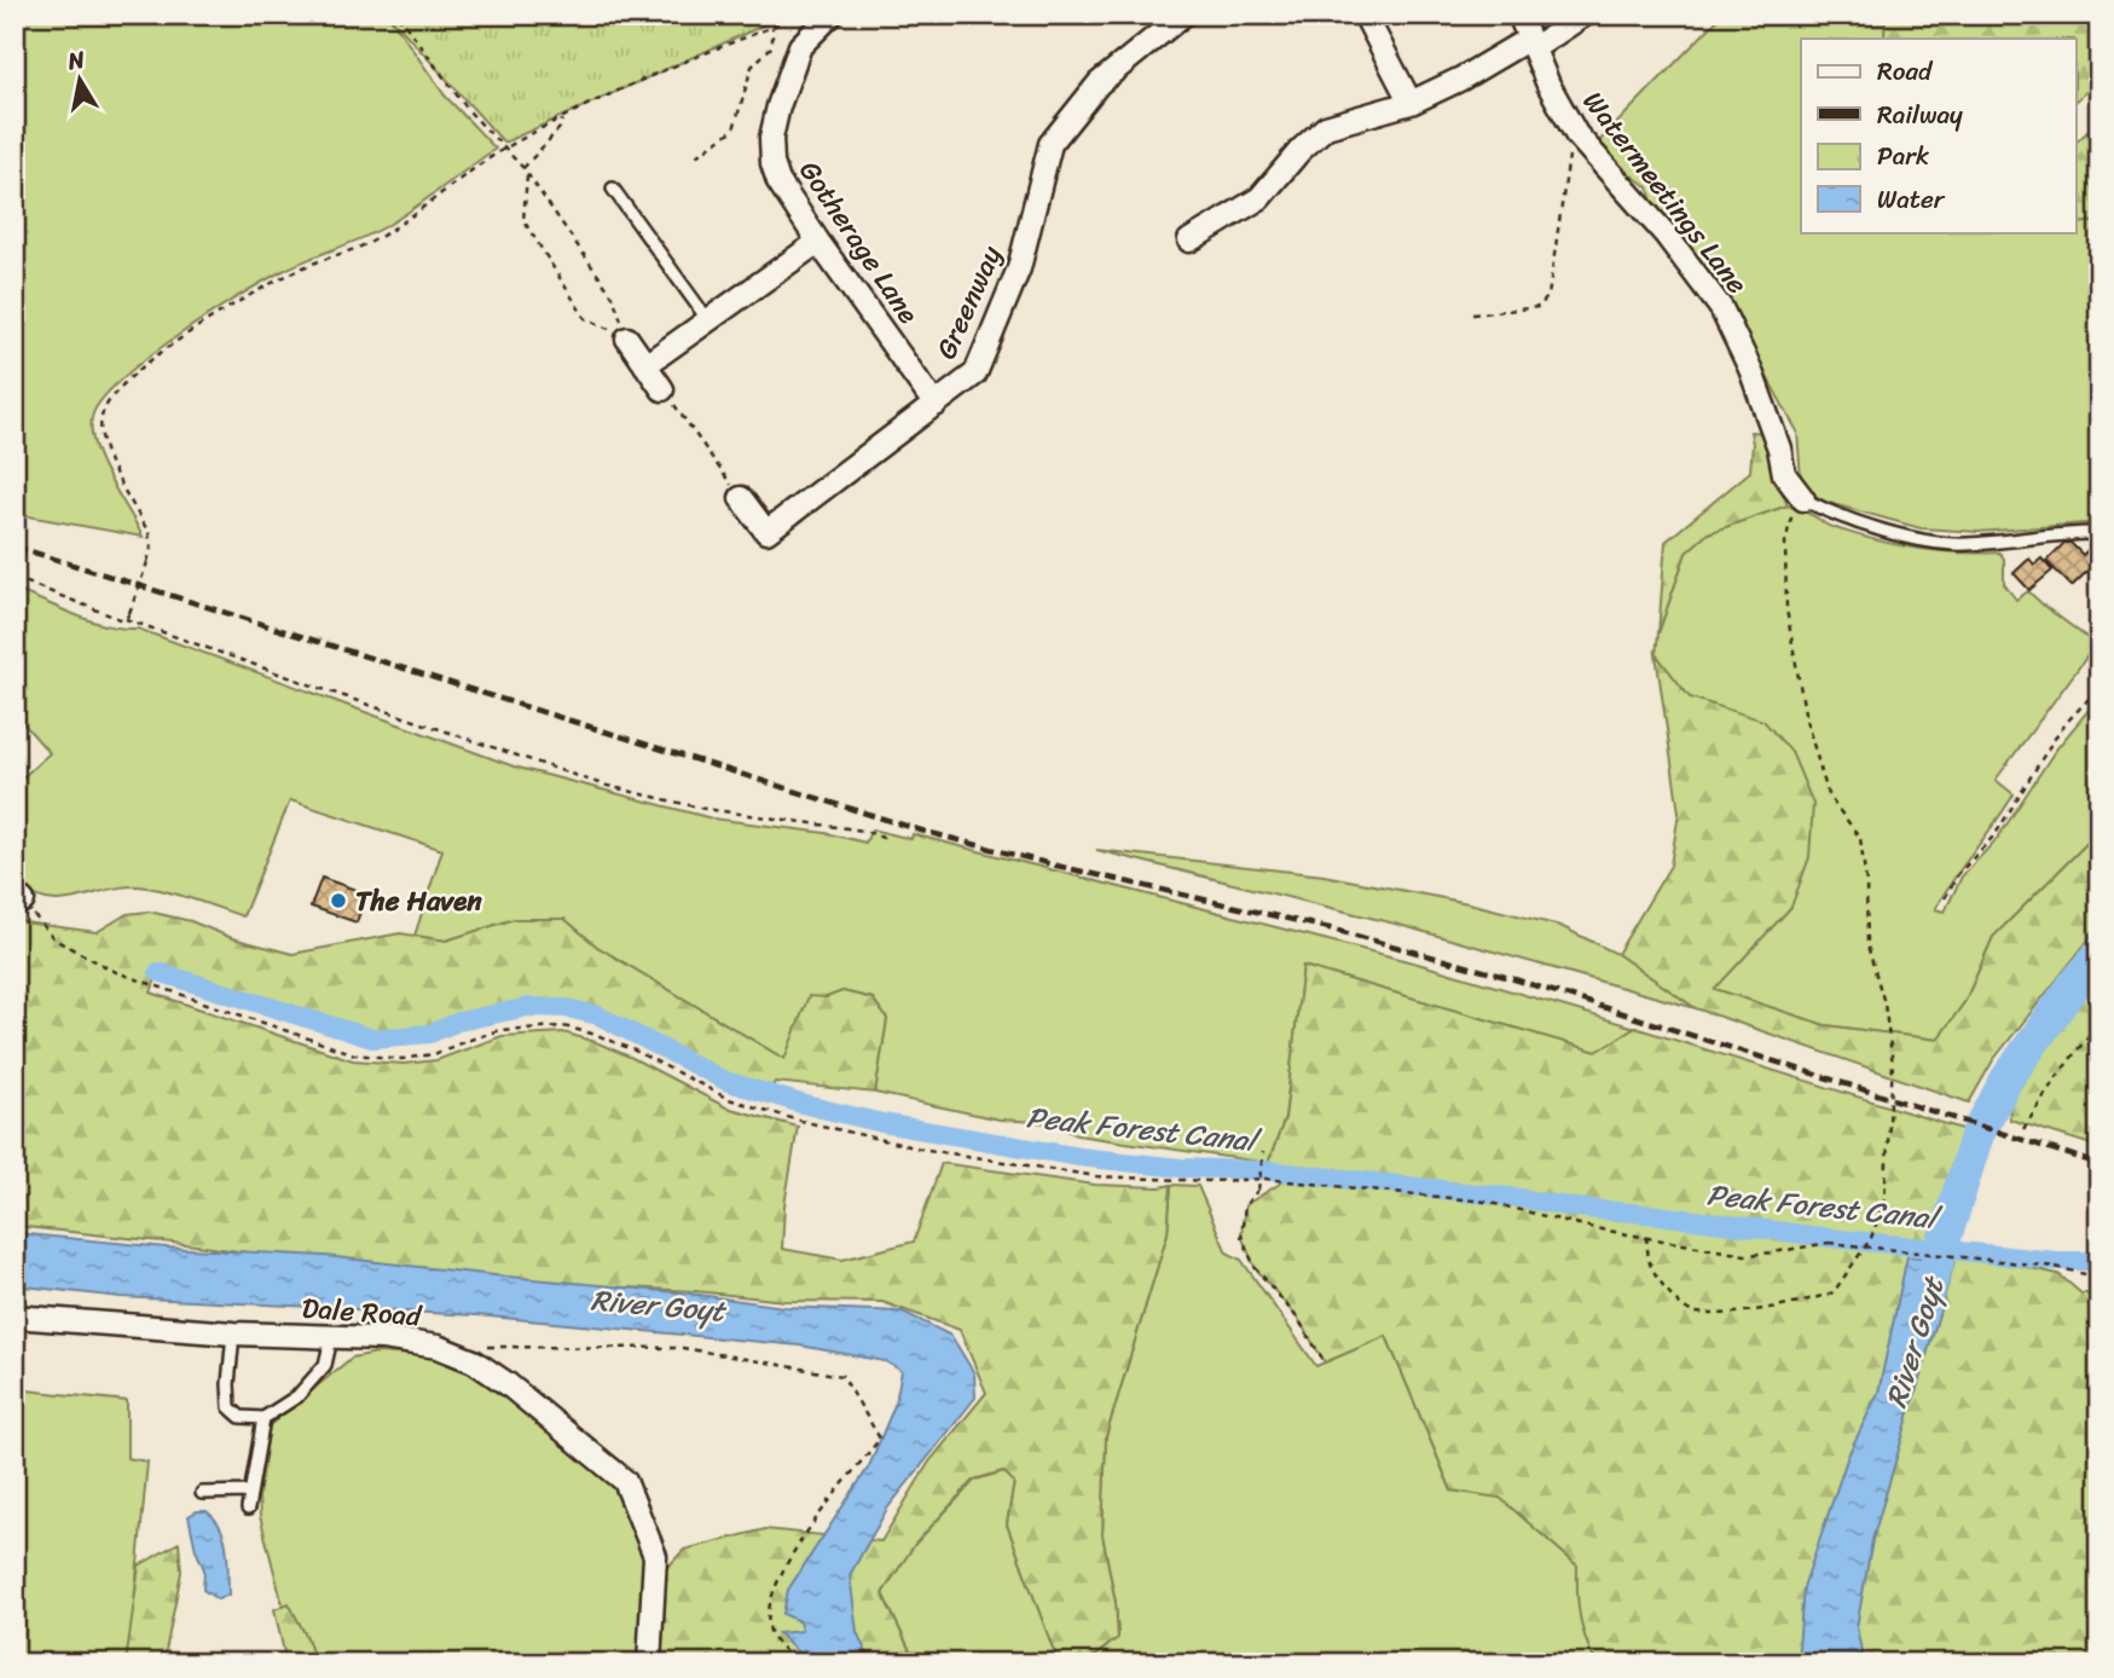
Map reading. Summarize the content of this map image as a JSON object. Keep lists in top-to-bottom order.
{
  "streets": {
    "street": [
      "Watermeetings Lane",
      "Gotherage Lane",
      "Greenway",
      "Dale Road"
    ]
  },
  "crossings": [
    ["Gotherage Lane", "Greenway"]
  ],
  "water": ["Peak Forest Canal", "River Goyt"],
  "places": ["The Haven"],
  "legend": [
    "Road",
    "Railway",
    "Park",
    "Water"
  ],
  "north": "top"
}
